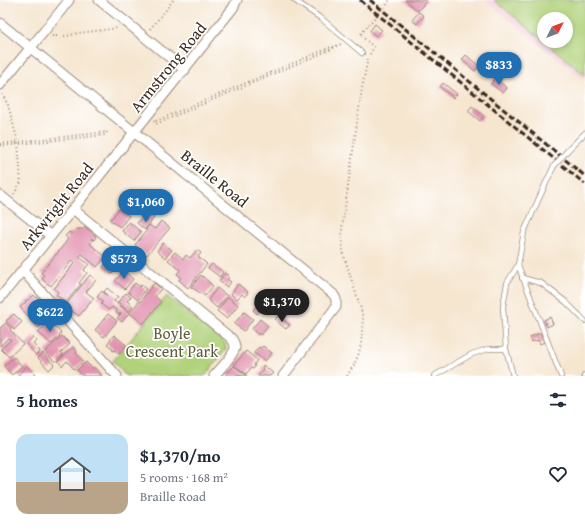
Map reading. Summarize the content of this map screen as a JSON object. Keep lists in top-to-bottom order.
{
  "streets": {
    "street": ["Armstrong Road", "Braille Road", "Arkwright Road"]
  },
  "crossings": [
    ["Armstrong Road", "Braille Road"],
    ["Armstrong Road", "Arkwright Road"],
    ["Braille Road", "Arkwright Road"]
  ],
  "parks": ["Boyle Crescent Park"],
  "north": "top right",
  "page": {
    "price": [
      "$833",
      "$1,060",
      "$573",
      "$1,370",
      "$622"
    ],
    "heading": "5 homes",
    "list": [
      {
        "name": "$1,370/mo",
        "note": "5 rooms · 168 m² · Braille Road"
      }
    ]
  }
}
